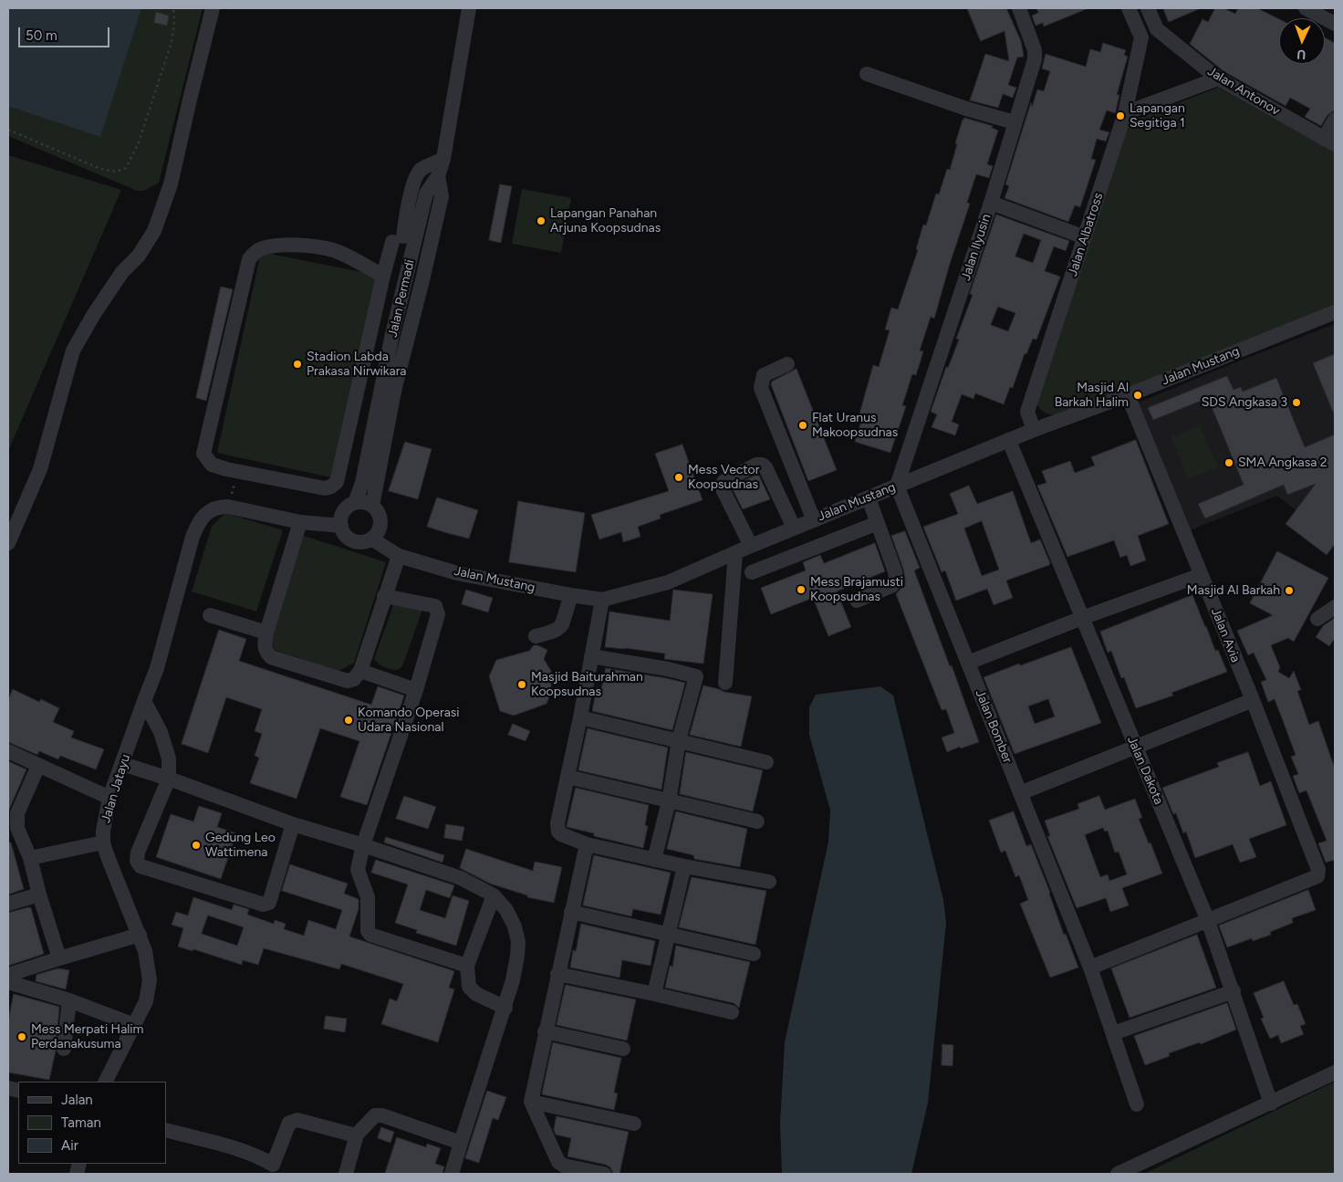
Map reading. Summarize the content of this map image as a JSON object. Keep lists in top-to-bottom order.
{
  "streets": {
    "street": [
      "Jalan Antonov",
      "Jalan Albatross",
      "Jalan Ilyusin",
      "Jalan Permadi",
      "Jalan Mustang",
      "Jalan Avia",
      "Jalan Bomber",
      "Jalan Dakota",
      "Jalan Jatayu"
    ]
  },
  "crossings": [
    ["Jalan Albatross", "Jalan Mustang"],
    ["Jalan Ilyusin", "Jalan Mustang"],
    ["Jalan Ilyusin", "Jalan Bomber"],
    ["Jalan Permadi", "Jalan Mustang"],
    ["Jalan Mustang", "Jalan Avia"],
    ["Jalan Mustang", "Jalan Bomber"],
    ["Jalan Mustang", "Jalan Dakota"],
    ["Jalan Avia", "Jalan Dakota"]
  ],
  "places": [
    "Lapangan Segitiga 1",
    "Lapangan Panahan Arjuna Koopsudnas",
    "Stadion Labda Prakasa Nirwikara",
    "Masjid Al Barkah Halim",
    "SDS Angkasa 3",
    "Flat Uranus Makoopsudnas",
    "SMA Angkasa 2",
    "Mess Vector Koopsudnas",
    "Mess Brajamusti Koopsudnas",
    "Masjid Al Barkah",
    "Masjid Baiturahman Koopsudnas",
    "Komando Operasi Udara Nasional",
    "Gedung Leo Wattimena",
    "Mess Merpati Halim Perdanakusuma"
  ],
  "legend": ["Jalan", "Taman", "Air"],
  "scale_bar": "50 m",
  "north": "bottom"
}
